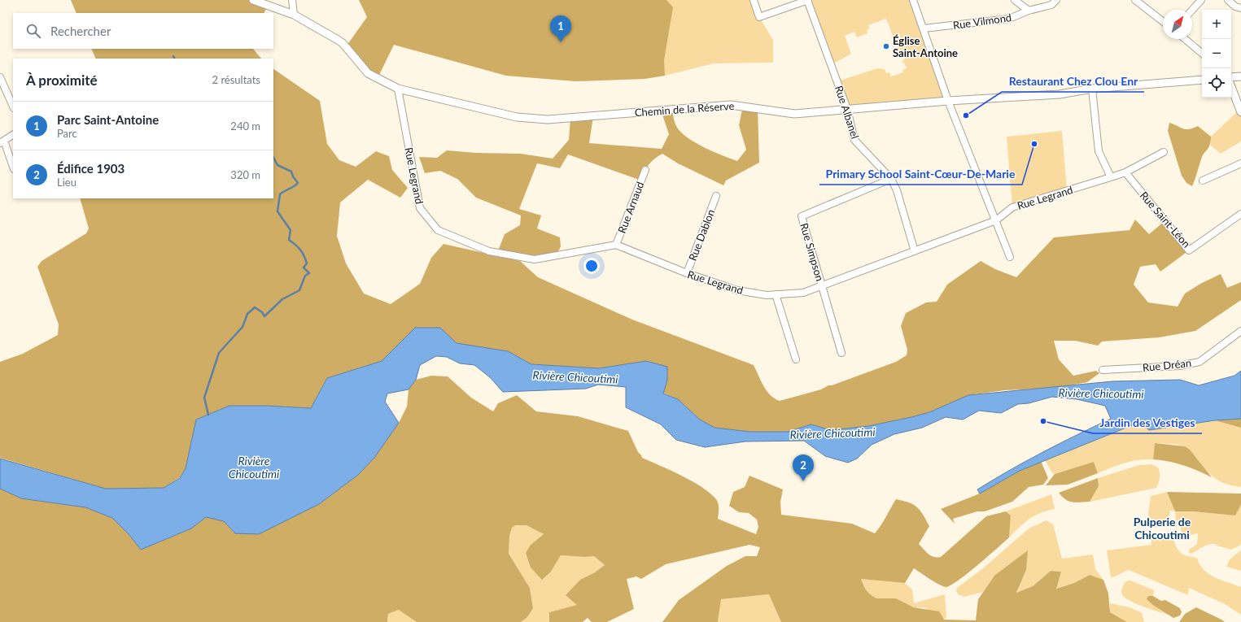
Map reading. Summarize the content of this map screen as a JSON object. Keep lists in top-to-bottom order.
{
  "streets": {
    "street": [
      "Rue Vilmond",
      "Chemin de la Réserve",
      "Rue Albanel",
      "Rue Legrand",
      "Rue Arnaud",
      "Rue Saint-Léon",
      "Rue Dablon",
      "Rue Simpson",
      "Rue Dréan"
    ]
  },
  "crossings": [
    ["Chemin de la Réserve", "Rue Albanel"],
    ["Chemin de la Réserve", "Rue Legrand"],
    ["Rue Albanel", "Rue Legrand"],
    ["Rue Albanel", "Rue Simpson"],
    ["Rue Legrand", "Rue Arnaud"],
    ["Rue Legrand", "Rue Saint-Léon"],
    ["Rue Legrand", "Rue Dablon"],
    ["Rue Legrand", "Rue Simpson"]
  ],
  "districts": ["Pulperie de Chicoutimi"],
  "water": ["Rivière Chicoutimi"],
  "places": [
    "Église Saint-Antoine",
    "Restaurant Chez Clou Enr",
    "Primary School Saint-Cœur-De-Marie",
    "Jardin des Vestiges"
  ],
  "north": "top right",
  "page": {
    "map_buttons": ["+", "−"],
    "search": "Rechercher",
    "pins": ["1", "2"],
    "heading": ["À proximité", "2 résultats"],
    "list": [
      {
        "mark": "1",
        "name": "Parc Saint-Antoine",
        "note": "Parc",
        "value": "240 m"
      },
      {
        "mark": "2",
        "name": "Édifice 1903",
        "note": "Lieu",
        "value": "320 m"
      }
    ]
  }
}
